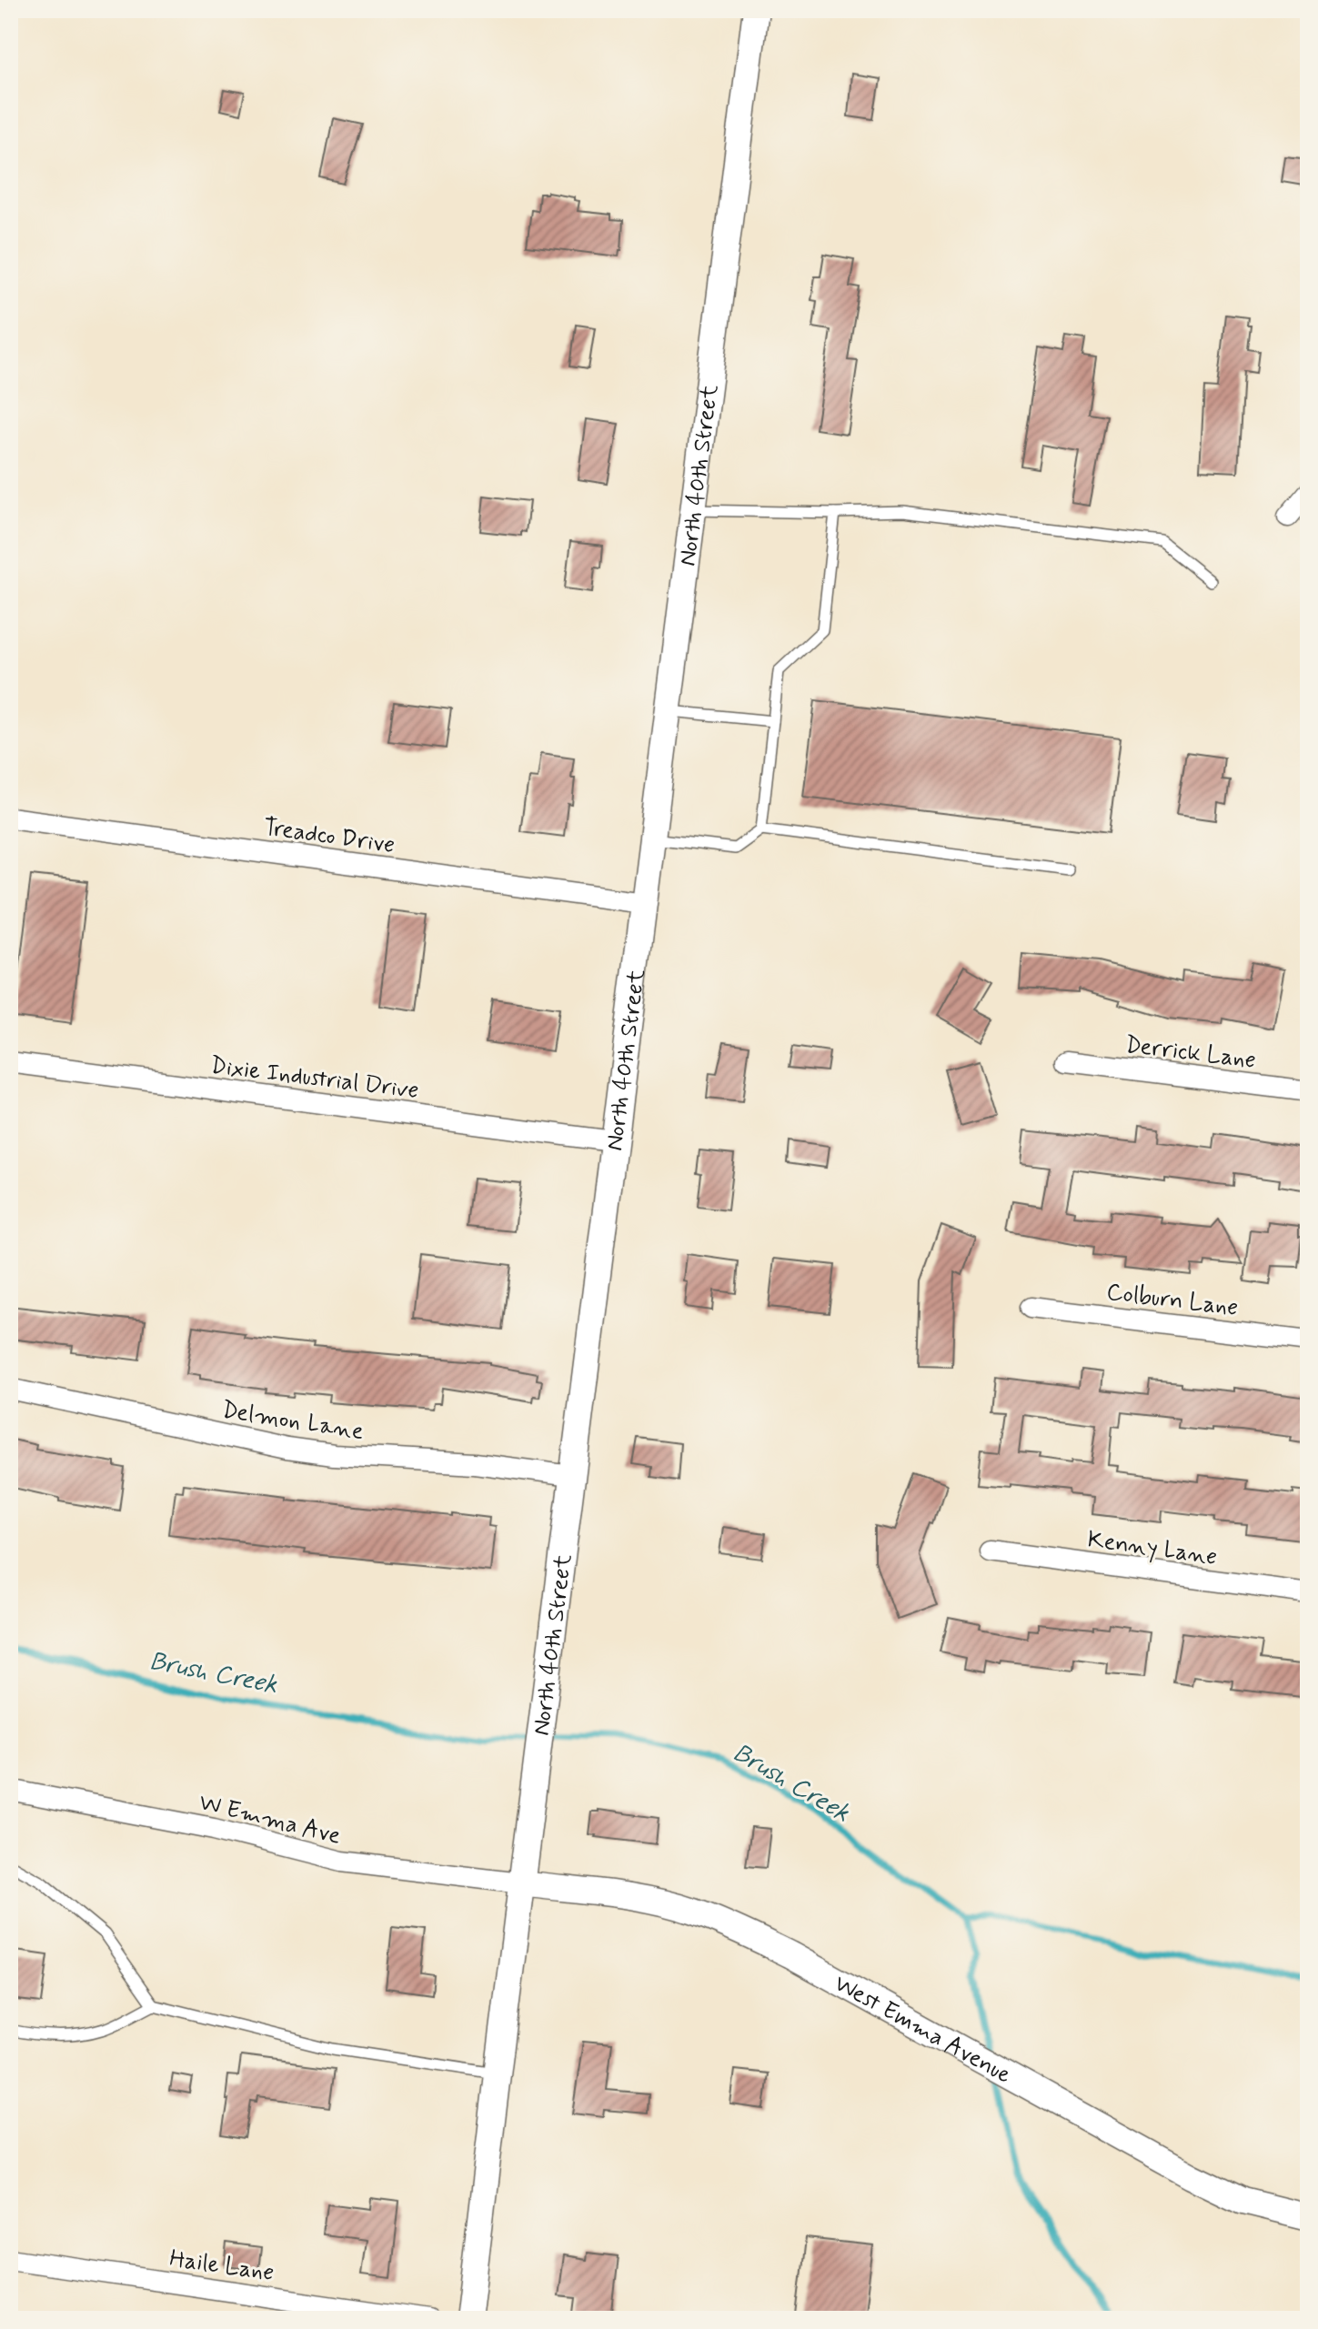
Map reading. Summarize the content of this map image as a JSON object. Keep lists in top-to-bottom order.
{
  "streets": {
    "street": [
      "North 40th Street",
      "Treadco Drive",
      "Derrick Lane",
      "Dixie Industrial Drive",
      "Colburn Lane",
      "Delmon Lane",
      "Kenny Lane",
      "W Emma Ave",
      "West Emma Avenue",
      "Haile Lane"
    ]
  },
  "crossings": [
    ["North 40th Street", "Treadco Drive"],
    ["North 40th Street", "Dixie Industrial Drive"],
    ["North 40th Street", "Delmon Lane"],
    ["North 40th Street", "W Emma Ave"],
    ["North 40th Street", "West Emma Avenue"],
    ["W Emma Ave", "West Emma Avenue"]
  ],
  "water": ["Brush Creek"]
}
